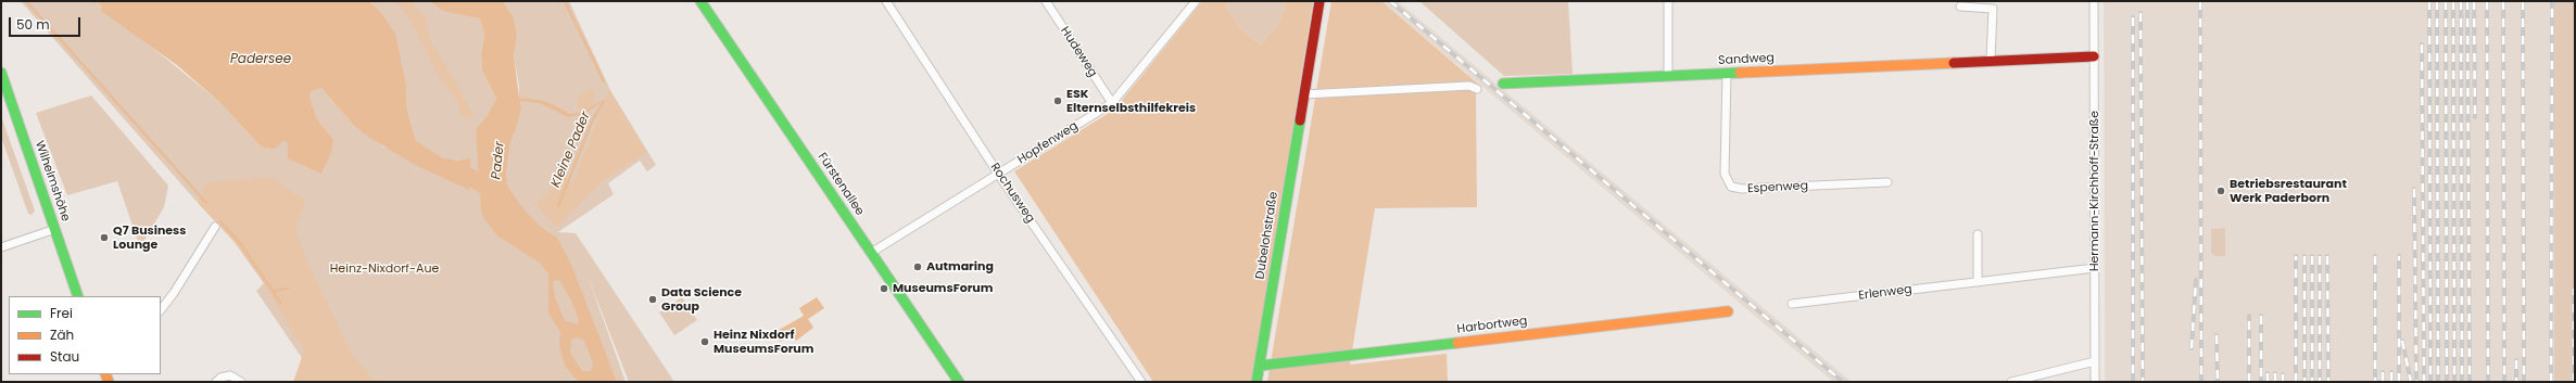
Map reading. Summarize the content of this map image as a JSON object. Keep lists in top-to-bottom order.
{
  "streets": {
    "street": [
      "Hudeweg",
      "Sandweg",
      "Hopfenweg",
      "Wilhelmshöhe",
      "Fürstenallee",
      "Espenweg",
      "Hermann-Kirchhoff-Straße",
      "Rochusweg",
      "Dubelohstraße",
      "Erlenweg",
      "Harbortweg"
    ]
  },
  "crossings": [
    ["Hudeweg", "Hopfenweg"],
    ["Sandweg", "Espenweg"],
    ["Sandweg", "Hermann-Kirchhoff-Straße"],
    ["Hopfenweg", "Fürstenallee"],
    ["Hopfenweg", "Rochusweg"],
    ["Hermann-Kirchhoff-Straße", "Erlenweg"],
    ["Dubelohstraße", "Harbortweg"]
  ],
  "water": ["Padersee", "Kleine Pader", "Pader"],
  "parks": ["Heinz-Nixdorf-Aue"],
  "places": [
    "ESK Elternselbsthilfekreis",
    "Betriebsrestaurant Werk Paderborn",
    "Q7 Business Lounge",
    "Autmaring",
    "MuseumsForum",
    "Data Science Group",
    "Heinz Nixdorf MuseumsForum"
  ],
  "legend": ["Frei", "Zäh", "Stau"],
  "scale_bar": "50 m"
}
